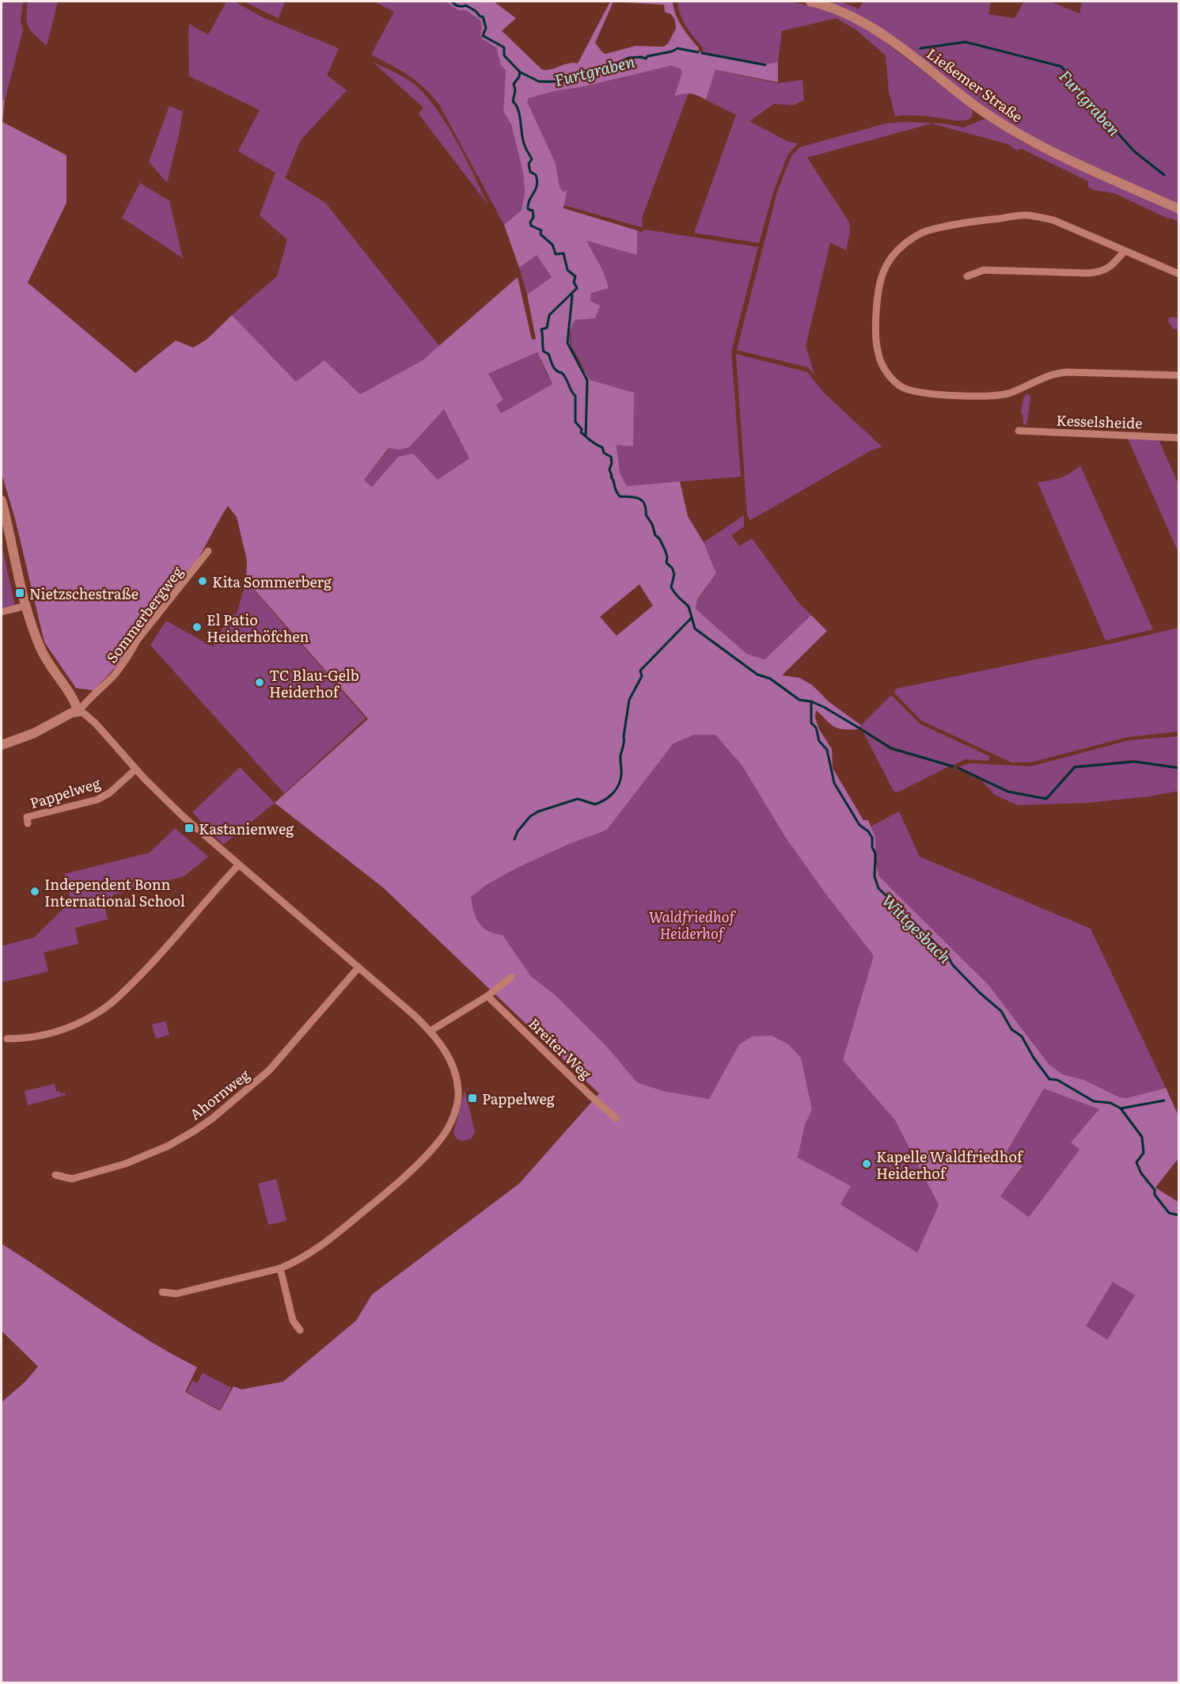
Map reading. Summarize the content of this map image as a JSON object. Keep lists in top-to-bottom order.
{
  "streets": {
    "street": [
      "Ließemer Straße",
      "Kesselsheide",
      "Sommerbergweg",
      "Pappelweg",
      "Breiter Weg",
      "Ahornweg"
    ]
  },
  "water": ["Furtgraben", "Wittgesbach"],
  "parks": ["Waldfriedhof Heiderhof"],
  "places": {
    "other": [
      "Kita Sommerberg",
      "El Patio Heiderhöfchen",
      "TC Blau-Gelb Heiderhof",
      "Independent Bonn International School",
      "Kapelle Waldfriedhof Heiderhof"
    ],
    "transit": ["Nietzschestraße", "Kastanienweg", "Pappelweg"]
  }
}
